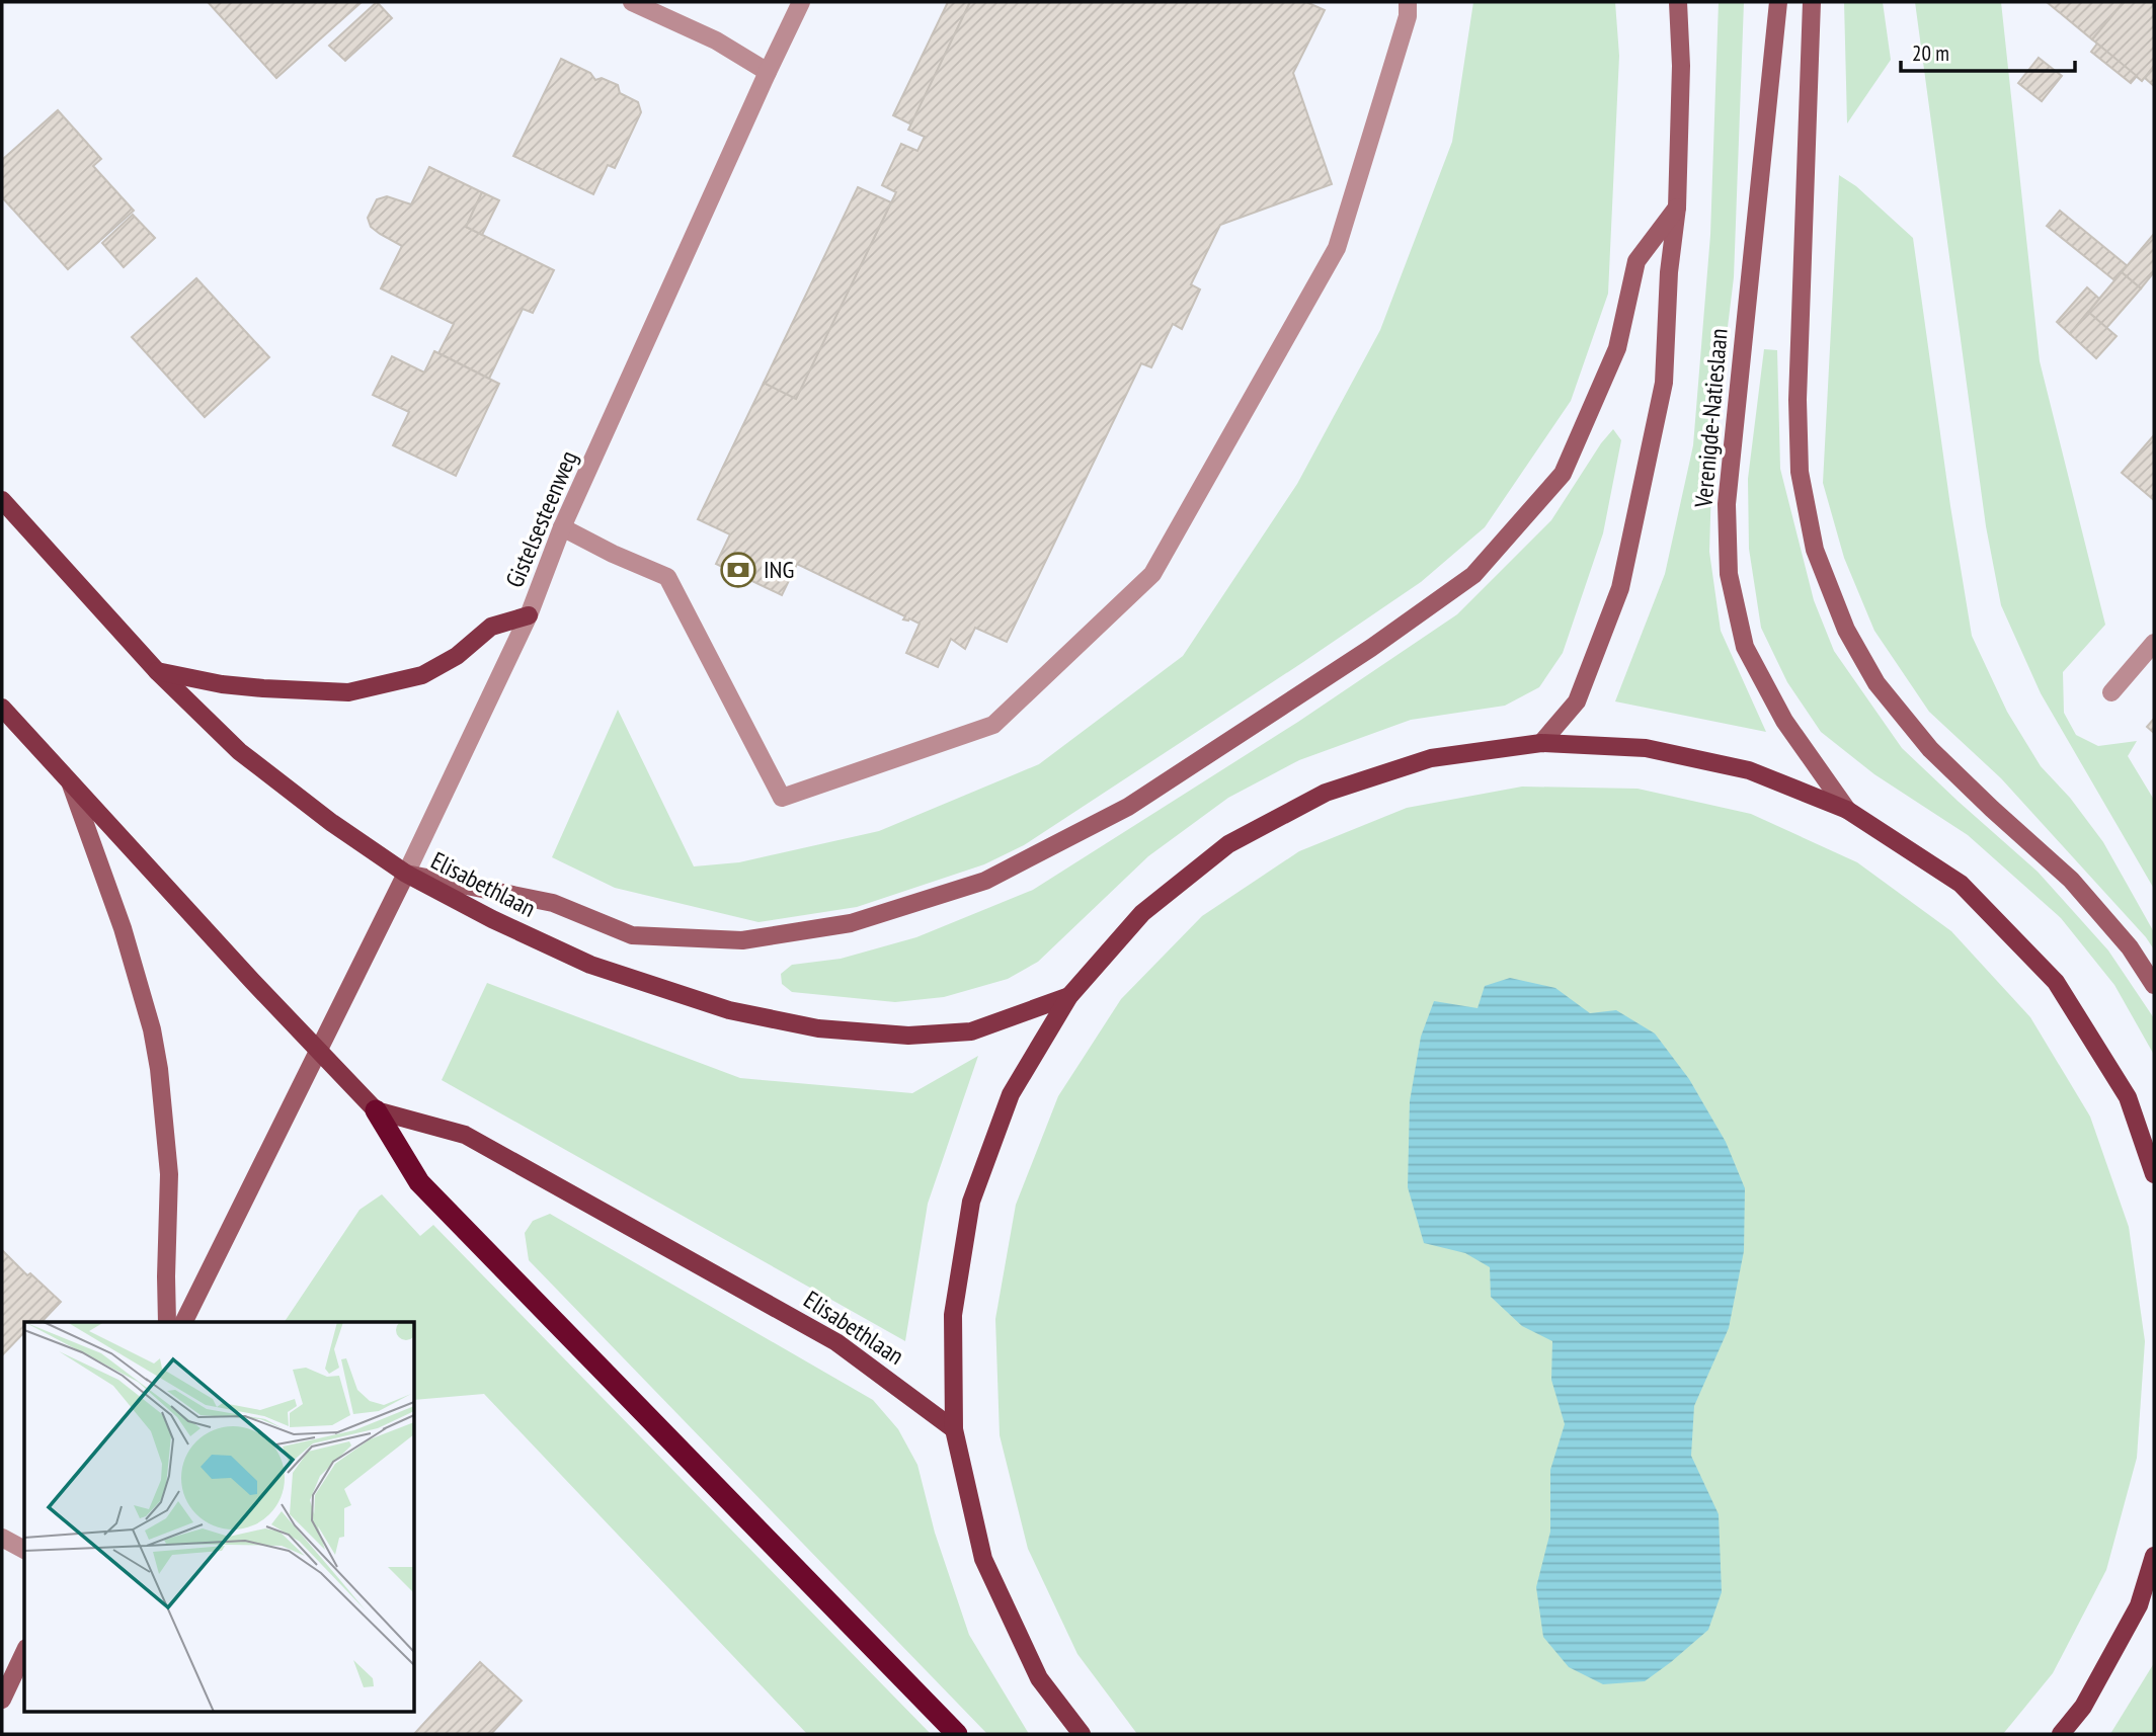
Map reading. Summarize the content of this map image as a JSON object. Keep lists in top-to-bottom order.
{
  "streets": {
    "main road": ["Verenigde-Natieslaan", "Gistelsesteenweg", "Elisabethlaan"]
  },
  "crossings": [
    ["Gistelsesteenweg", "Elisabethlaan"]
  ],
  "places": {
    "bank": ["ING"]
  },
  "scale_bar": "20 m"
}
